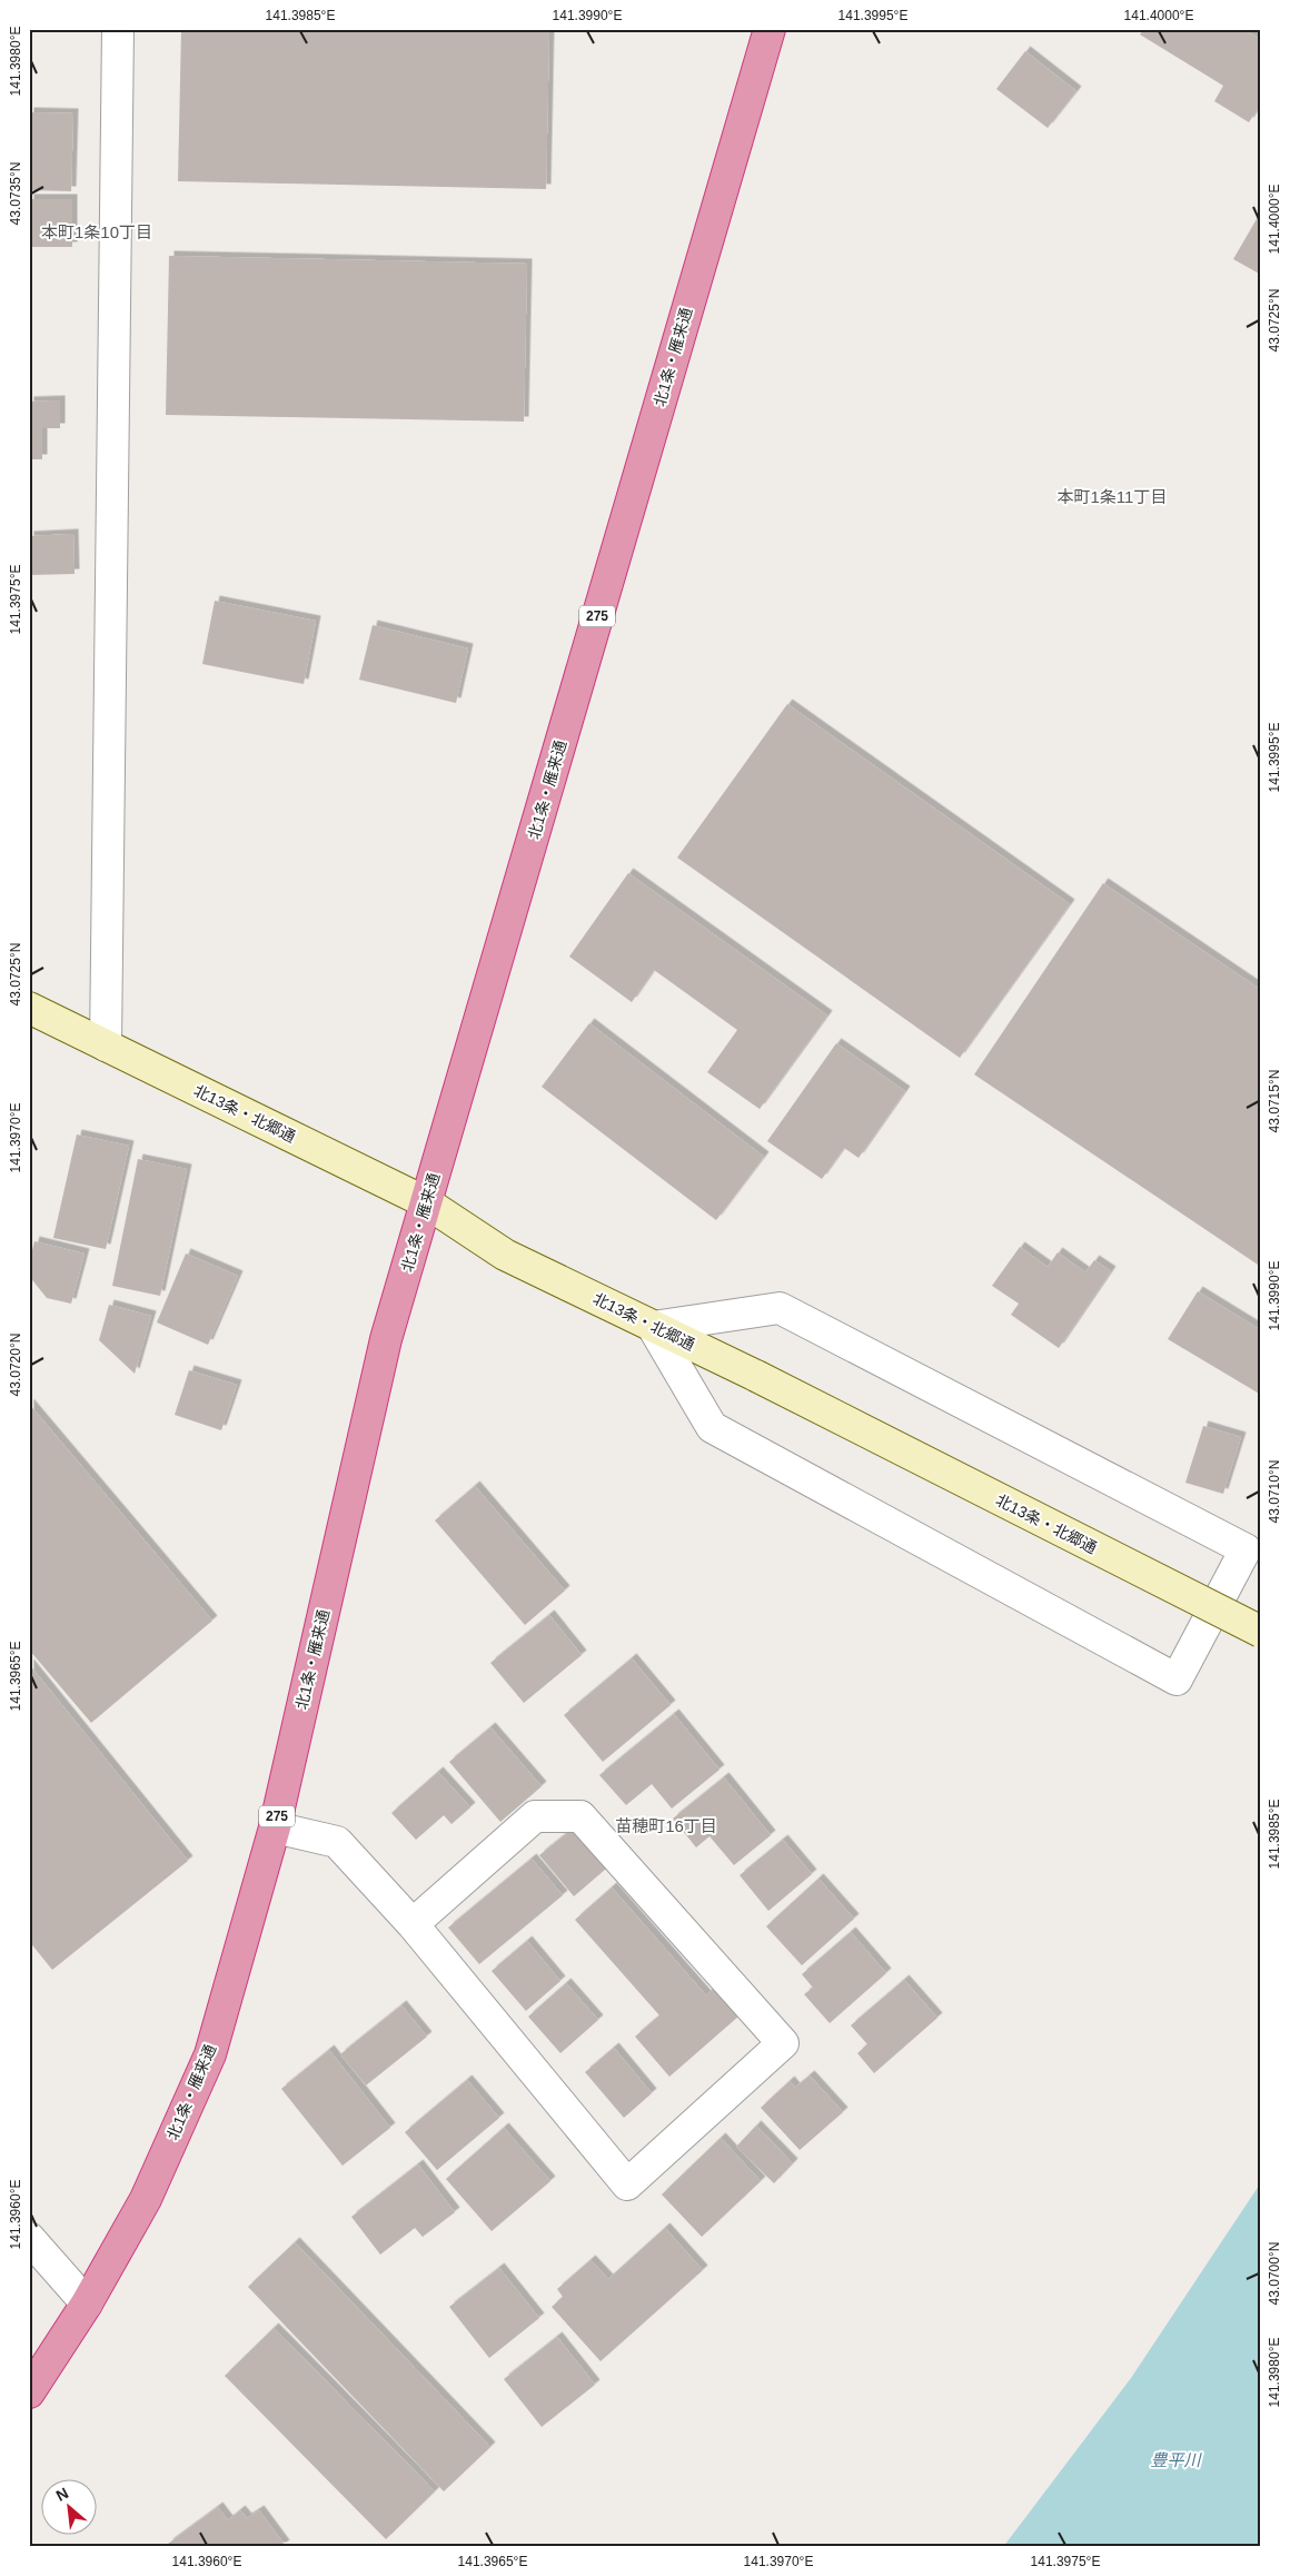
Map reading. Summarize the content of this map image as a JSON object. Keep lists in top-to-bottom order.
{
  "streets": {
    "highway": ["北1条・雁来通", "275"],
    "street": ["北13条・北郷通"]
  },
  "crossings": [
    ["北1条・雁来通", "北13条・北郷通"]
  ],
  "districts": ["本町1条10丁目", "本町1条11丁目", "苗穂町16丁目"],
  "water": ["豊平川"],
  "north": "top left",
  "coordinates": [
    "141.3985°E",
    "141.3990°E",
    "141.3995°E",
    "141.4000°E",
    "141.3980°E",
    "43.0735°N",
    "43.0725°N",
    "141.3975°E",
    "43.0715°N",
    "141.3970°E",
    "43.0720°N",
    "43.0710°N",
    "141.3965°E",
    "141.3960°E",
    "43.0700°N"
  ]
}
